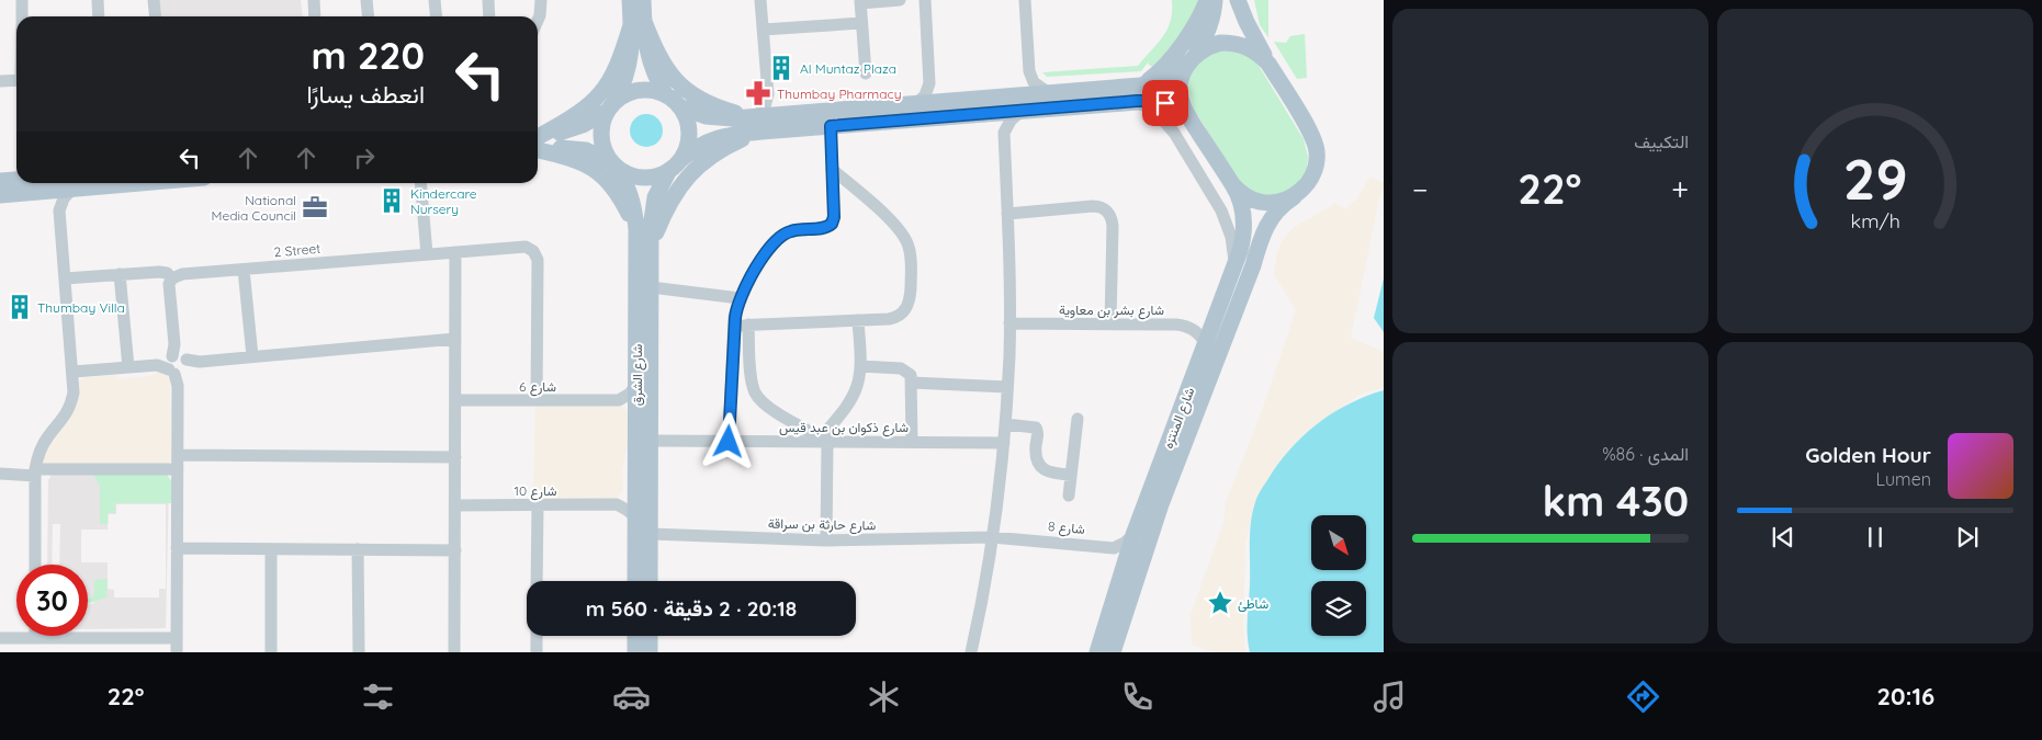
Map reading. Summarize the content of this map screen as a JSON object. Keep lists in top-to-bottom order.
{
  "streets": {
    "main road": ["شارع الشرق", "شارع المنتزه"],
    "street": [
      "2 Street",
      "شارع بشر بن معاوية",
      "شارع 6",
      "شارع ذكوان بن عبد قيس",
      "شارع 10",
      "شارع حارثة بن سراقة",
      "شارع 8"
    ]
  },
  "crossings": [
    ["2 Street", "شارع 6"],
    ["شارع بشر بن معاوية", "شارع المنتزه"],
    ["شارع الشرق", "شارع ذكوان بن عبد قيس"],
    ["شارع الشرق", "شارع حارثة بن سراقة"],
    ["شارع المنتزه", "شارع 8"],
    ["شارع حارثة بن سراقة", "شارع 8"]
  ],
  "places": {
    "building": ["Al Muntaz Plaza", "Kindercare Nursery", "Thumbay Villa"],
    "pharmacy": ["Thumbay Pharmacy"],
    "office": ["National Media Council"],
    "place": ["شاطئ"]
  },
  "north": "bottom right",
  "page": {
    "tile": [
      "التكييف",
      ["المدى · 86%", "430 km"]
    ],
    "turn": ["220 m", "انعطف يسارًا"],
    "heat": ["−", "22°", "+"],
    "song": ["Golden Hour", "Lumen"],
    "limit": "30",
    "trip": "20:18 · 2 دقيقة · 560 m",
    "tabs": ["20:16", "22°"],
    "gauge": ["29", "km/h"]
  }
}
